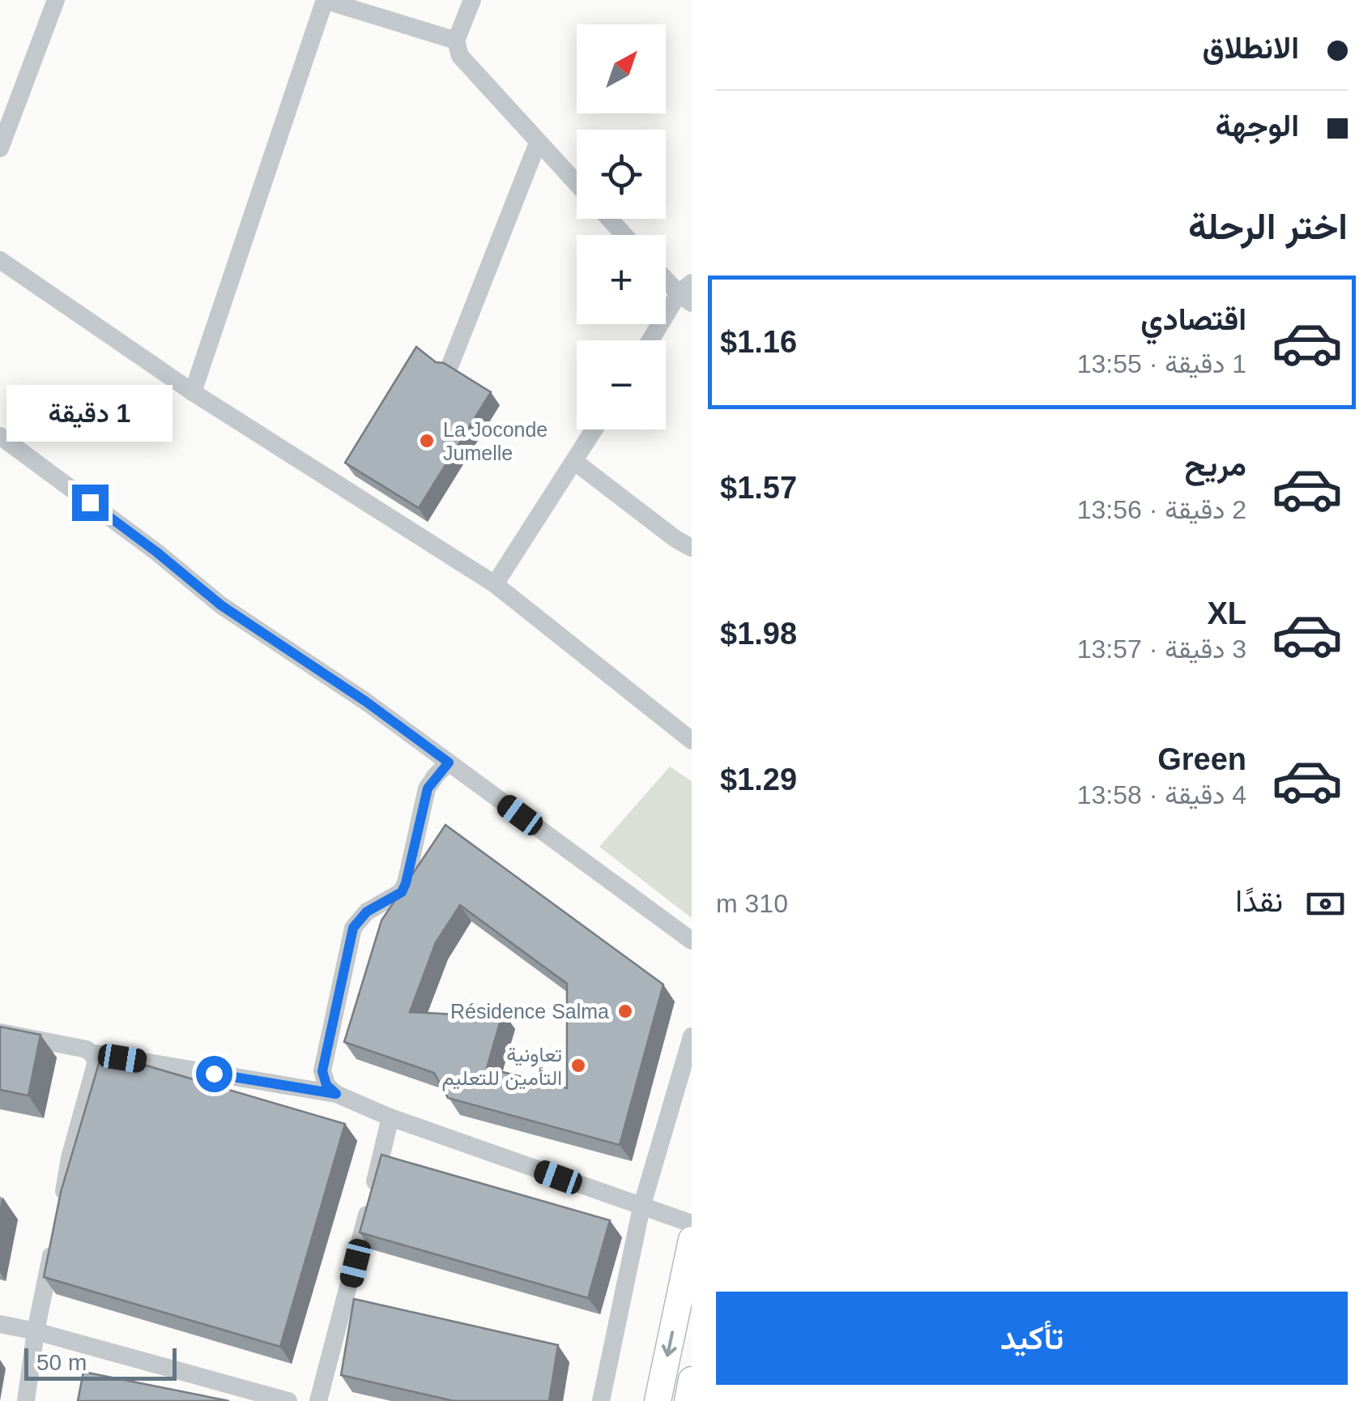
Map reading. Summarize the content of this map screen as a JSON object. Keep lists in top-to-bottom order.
{
  "places": ["La Joconde Jumelle", "Résidence Salma", "تعاونية التأمين للتعليم"],
  "scale_bar": "50 m",
  "north": "top right",
  "page": {
    "banner": ["الانطلاق", "الوجهة"],
    "map_buttons": ["+", "−"],
    "heading": "اختر الرحلة",
    "list": [
      {
        "name": "اقتصادي",
        "note": "1 دقيقة · 13:55",
        "value": "$1.16"
      },
      {
        "name": "مريح",
        "note": "2 دقيقة · 13:56",
        "value": "$1.57"
      },
      {
        "name": "XL",
        "note": "3 دقيقة · 13:57",
        "value": "$1.98"
      },
      {
        "name": "Green",
        "note": "4 دقيقة · 13:58",
        "value": "$1.29"
      }
    ],
    "bubble": "1 دقيقة",
    "pay": ["نقدًا", "310 m"],
    "buttons": "تأكيد",
    "scale": "50 m"
  }
}
